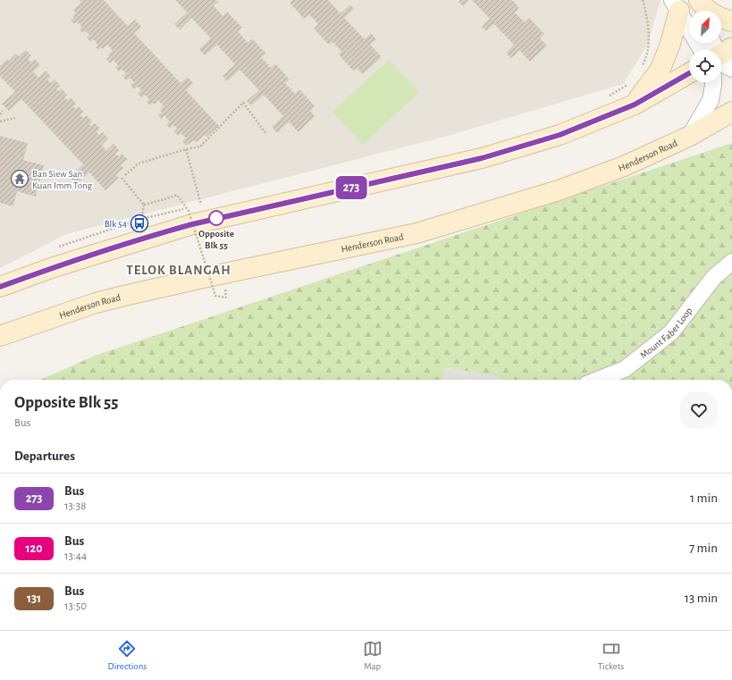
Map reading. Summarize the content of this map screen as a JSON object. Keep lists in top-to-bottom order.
{
  "streets": {
    "main road": ["Henderson Road"],
    "street": ["Mount Faber Loop"]
  },
  "districts": ["TELOK BLANGAH"],
  "places": {
    "temple": ["Ban Siew San Kuan Imm Tong"],
    "other": ["Opposite Blk 55"],
    "bus stop": ["Blk 54"]
  },
  "lines": ["bus line 273"],
  "north": "top right",
  "page": {
    "on_map": "273",
    "heading": [
      ["Opposite Blk 55", "Bus"],
      "Departures"
    ],
    "list": [
      {
        "mark": "273",
        "name": "Bus",
        "note": "13:38",
        "value": "1 min"
      },
      {
        "mark": "120",
        "name": "Bus",
        "note": "13:44",
        "value": "7 min"
      },
      {
        "mark": "131",
        "name": "Bus",
        "note": "13:50",
        "value": "13 min"
      }
    ],
    "tabs": ["Directions", "Map", "Tickets"]
  }
}
